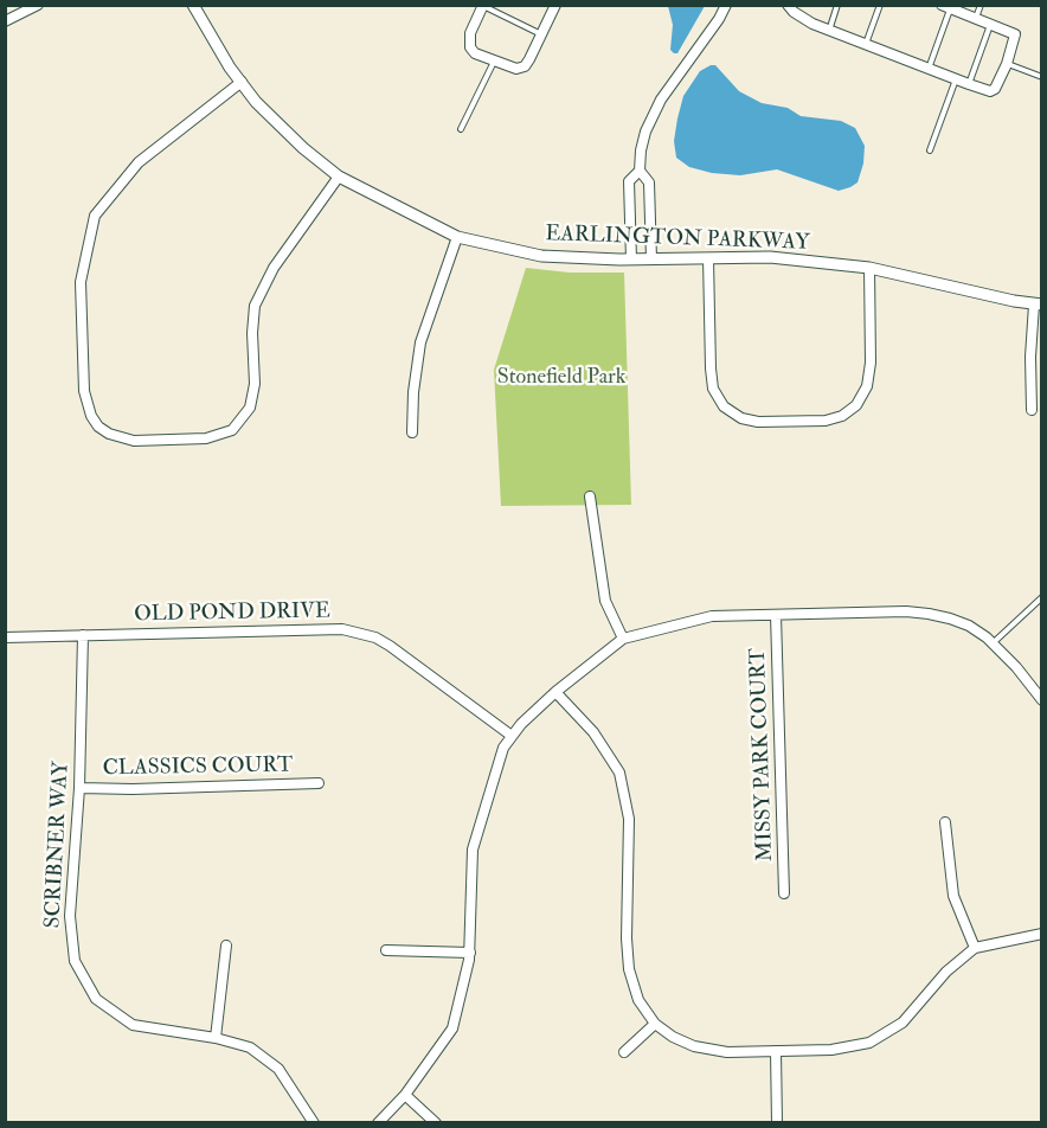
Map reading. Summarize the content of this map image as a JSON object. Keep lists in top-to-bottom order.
{
  "streets": {
    "street": [
      "EARLINGTON PARKWAY",
      "OLD POND DRIVE",
      "MISSY PARK COURT",
      "CLASSICS COURT",
      "SCRIBNER WAY"
    ]
  },
  "crossings": [
    ["OLD POND DRIVE", "SCRIBNER WAY"],
    ["CLASSICS COURT", "SCRIBNER WAY"]
  ],
  "parks": ["Stonefield Park"]
}
